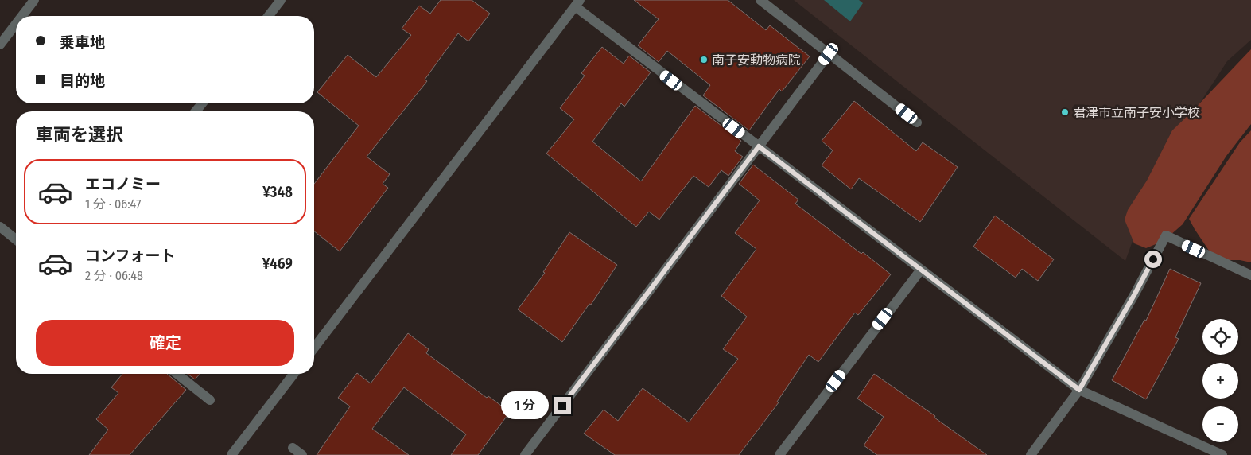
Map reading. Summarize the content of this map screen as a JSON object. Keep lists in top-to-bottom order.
{
  "places": ["南子安動物病院", "君津市立南子安小学校"],
  "page": {
    "banner": ["乗車地", "目的地"],
    "heading": "車両を選択",
    "list": [
      {
        "name": "エコノミー",
        "note": "1 分 · 06:47",
        "value": "¥348"
      },
      {
        "name": "コンフォート",
        "note": "2 分 · 06:48",
        "value": "¥469"
      }
    ],
    "buttons": "確定",
    "map_buttons": ["+", "−"],
    "bubble": "1 分"
  }
}
